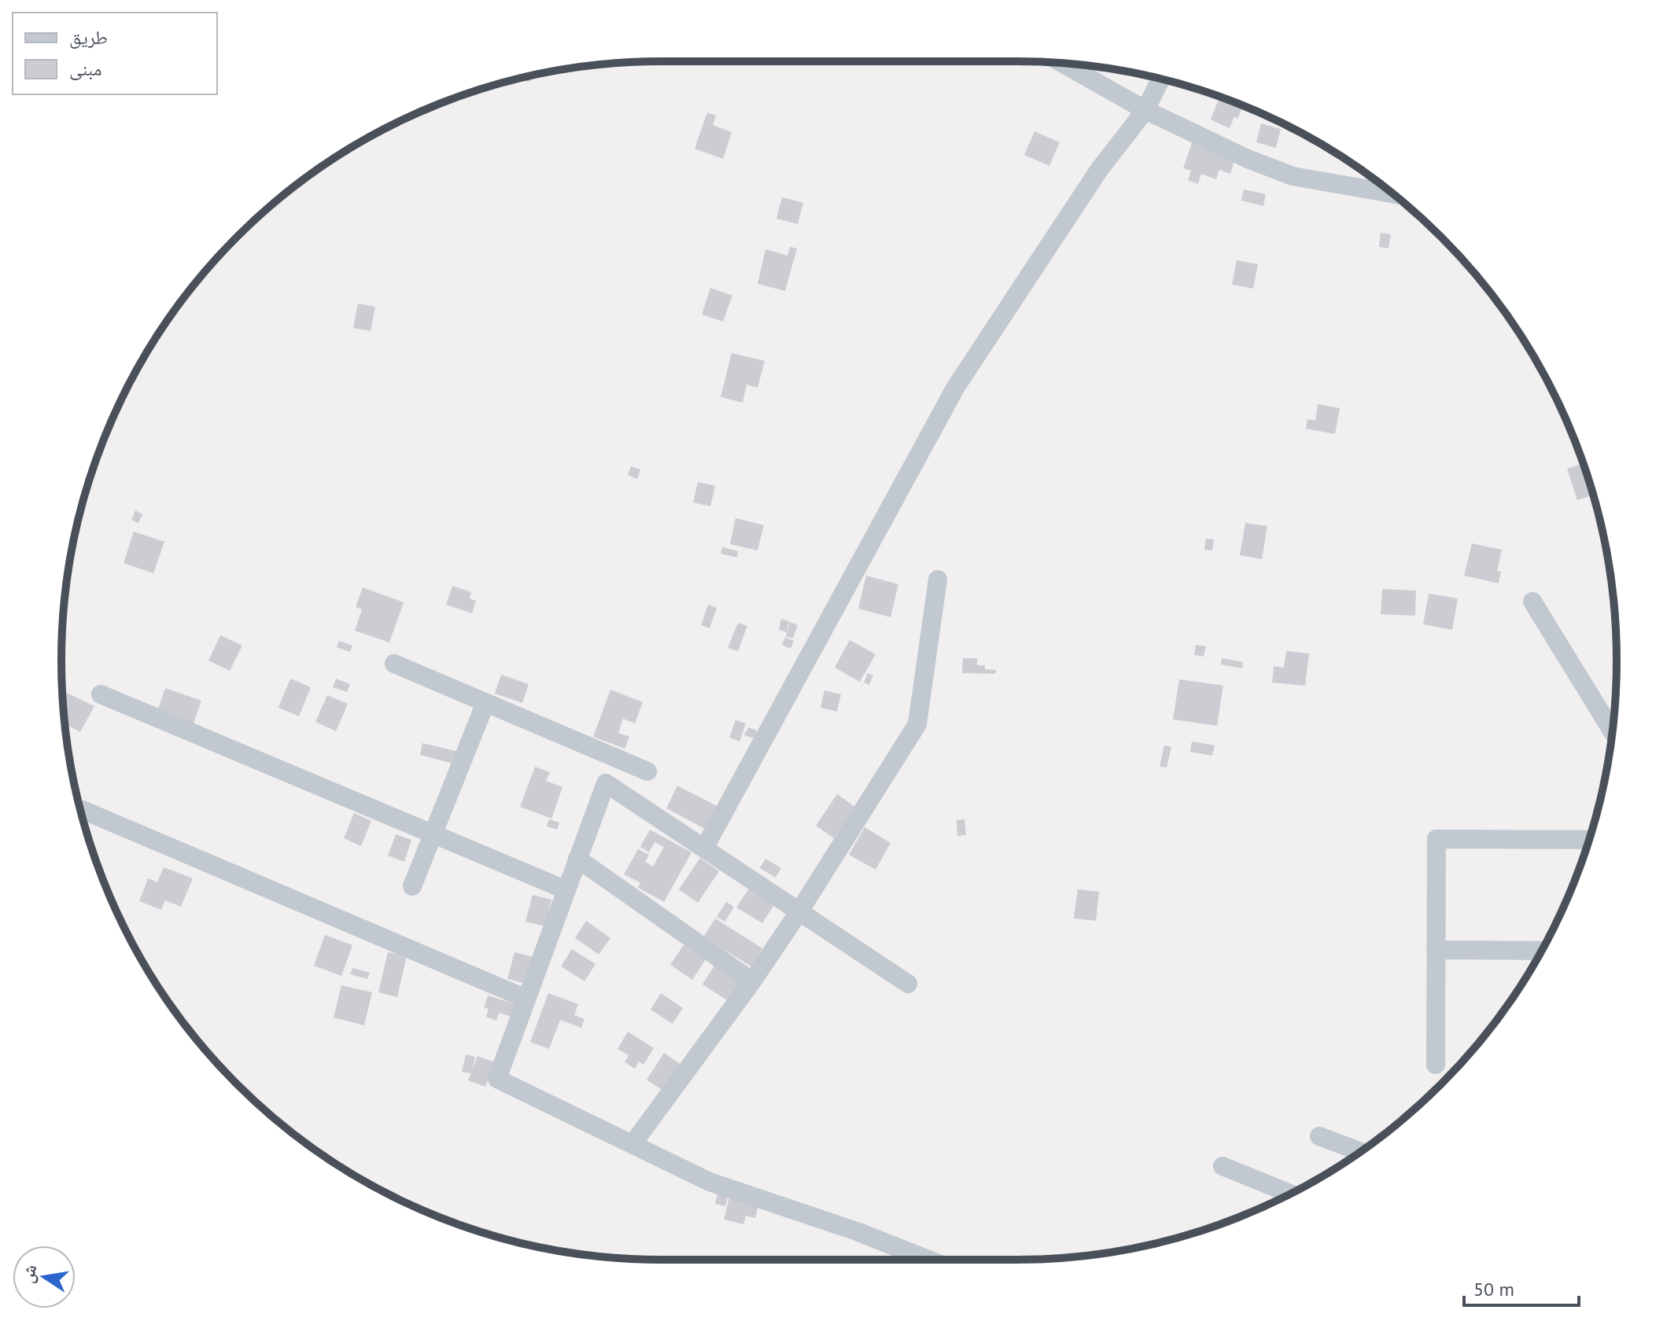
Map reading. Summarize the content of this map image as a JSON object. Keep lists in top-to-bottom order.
{
  "legend": ["طريق", "مبنى"],
  "scale_bar": "50 m",
  "north": "left"
}
